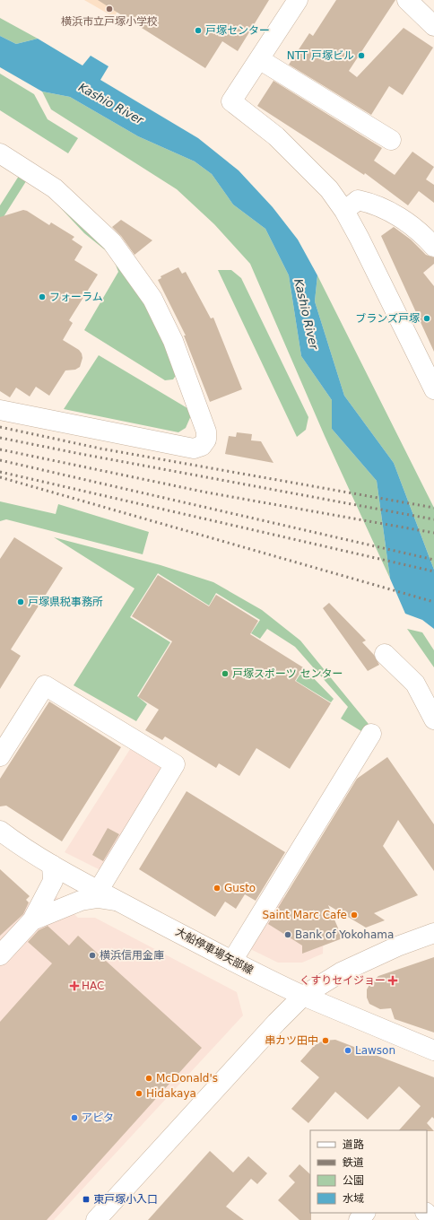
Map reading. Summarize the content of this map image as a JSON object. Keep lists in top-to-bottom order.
{
  "streets": {
    "street": ["大船停車場矢部線"]
  },
  "water": ["Kashio River"],
  "places": {
    "other": [
      "横浜市立戸塚小学校",
      "戸塚センター",
      "NTT 戸塚ビル",
      "フォーラム",
      "ブランズ戸塚",
      "戸塚県税事務所",
      "戸塚スポーツ センター",
      "Gusto",
      "Saint Marc Cafe",
      "Bank of Yokohama",
      "横浜信用金庫",
      "串カツ田中",
      "Lawson",
      "McDonald's",
      "Hidakaya",
      "アピタ"
    ],
    "health": ["くすりセイジョー", "HAC"],
    "transit": ["東戸塚小入口"]
  },
  "legend": [
    "道路",
    "鉄道",
    "公園",
    "水域"
  ]
}
